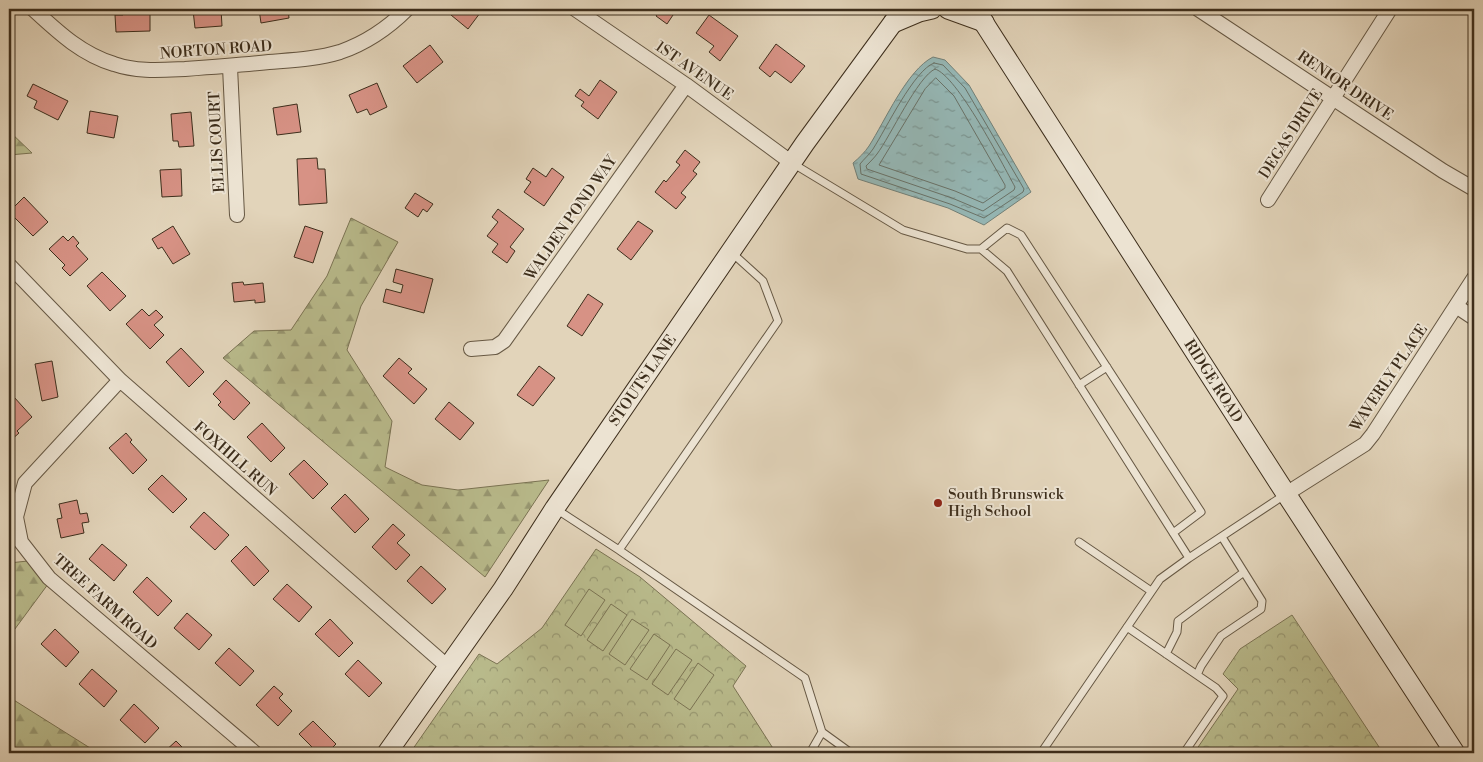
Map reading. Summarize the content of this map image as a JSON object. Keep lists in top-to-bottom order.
{
  "streets": {
    "street": [
      "NORTON ROAD",
      "1ST AVENUE",
      "RENIOR DRIVE",
      "DEGAS DRIVE",
      "ELLIS COURT",
      "WALDEN POND WAY",
      "WAVERLY PLACE",
      "STOUTS LANE",
      "RIDGE ROAD",
      "FOXHILL RUN",
      "TREE FARM ROAD"
    ]
  },
  "crossings": [
    ["NORTON ROAD", "ELLIS COURT"],
    ["1ST AVENUE", "WALDEN POND WAY"],
    ["1ST AVENUE", "STOUTS LANE"],
    ["RENIOR DRIVE", "DEGAS DRIVE"],
    ["WAVERLY PLACE", "RIDGE ROAD"],
    ["STOUTS LANE", "FOXHILL RUN"],
    ["FOXHILL RUN", "TREE FARM ROAD"]
  ],
  "places": ["South Brunswick High School"]
}
